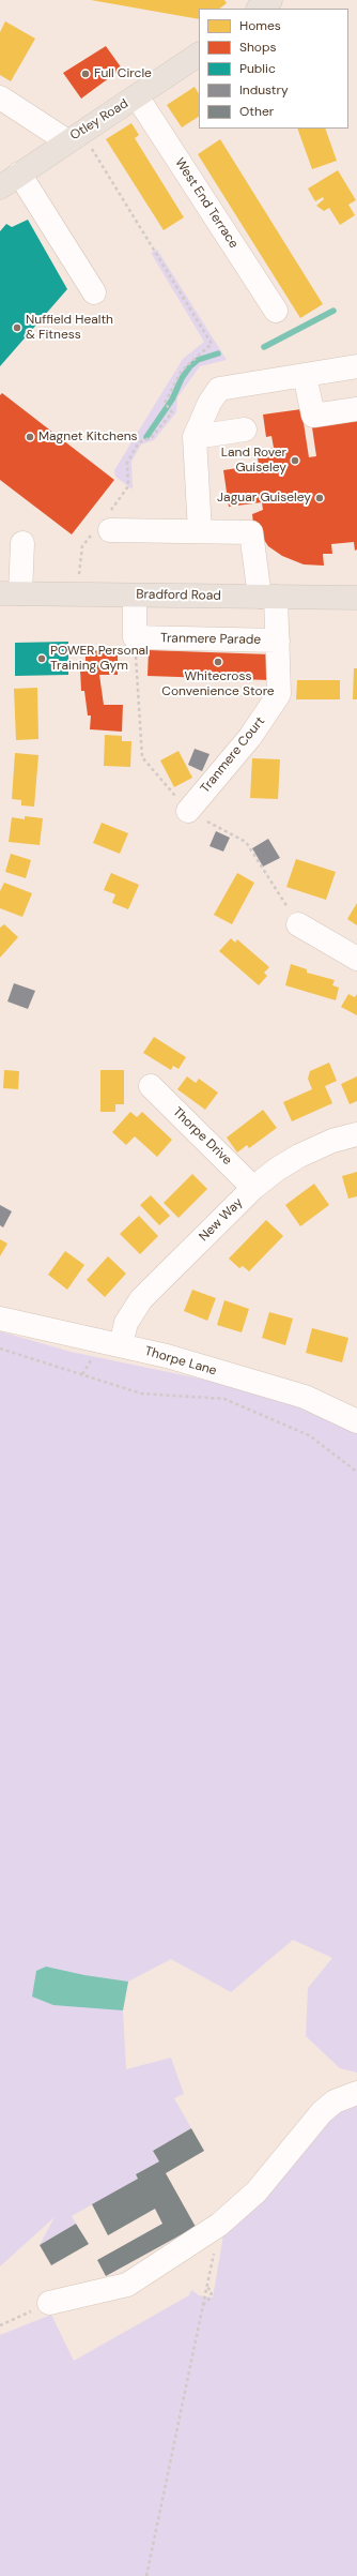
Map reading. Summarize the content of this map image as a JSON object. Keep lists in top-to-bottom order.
{
  "streets": {
    "main road": ["Otley Road", "Bradford Road"],
    "street": [
      "West End Terrace",
      "Tranmere Parade",
      "Tranmere Court",
      "Thorpe Drive",
      "New Way",
      "Thorpe Lane"
    ]
  },
  "crossings": [
    ["Otley Road", "West End Terrace"],
    ["Bradford Road", "Tranmere Parade"],
    ["Bradford Road", "Tranmere Court"],
    ["Tranmere Parade", "Tranmere Court"],
    ["Thorpe Drive", "New Way"],
    ["New Way", "Thorpe Lane"]
  ],
  "places": [
    "Full Circle",
    "Nuffield Health & Fitness",
    "Magnet Kitchens",
    "Land Rover Guiseley",
    "Jaguar Guiseley",
    "POWER Personal Training Gym",
    "Whitecross Convenience Store"
  ],
  "legend": [
    "Homes",
    "Shops",
    "Public",
    "Industry",
    "Other"
  ]
}
